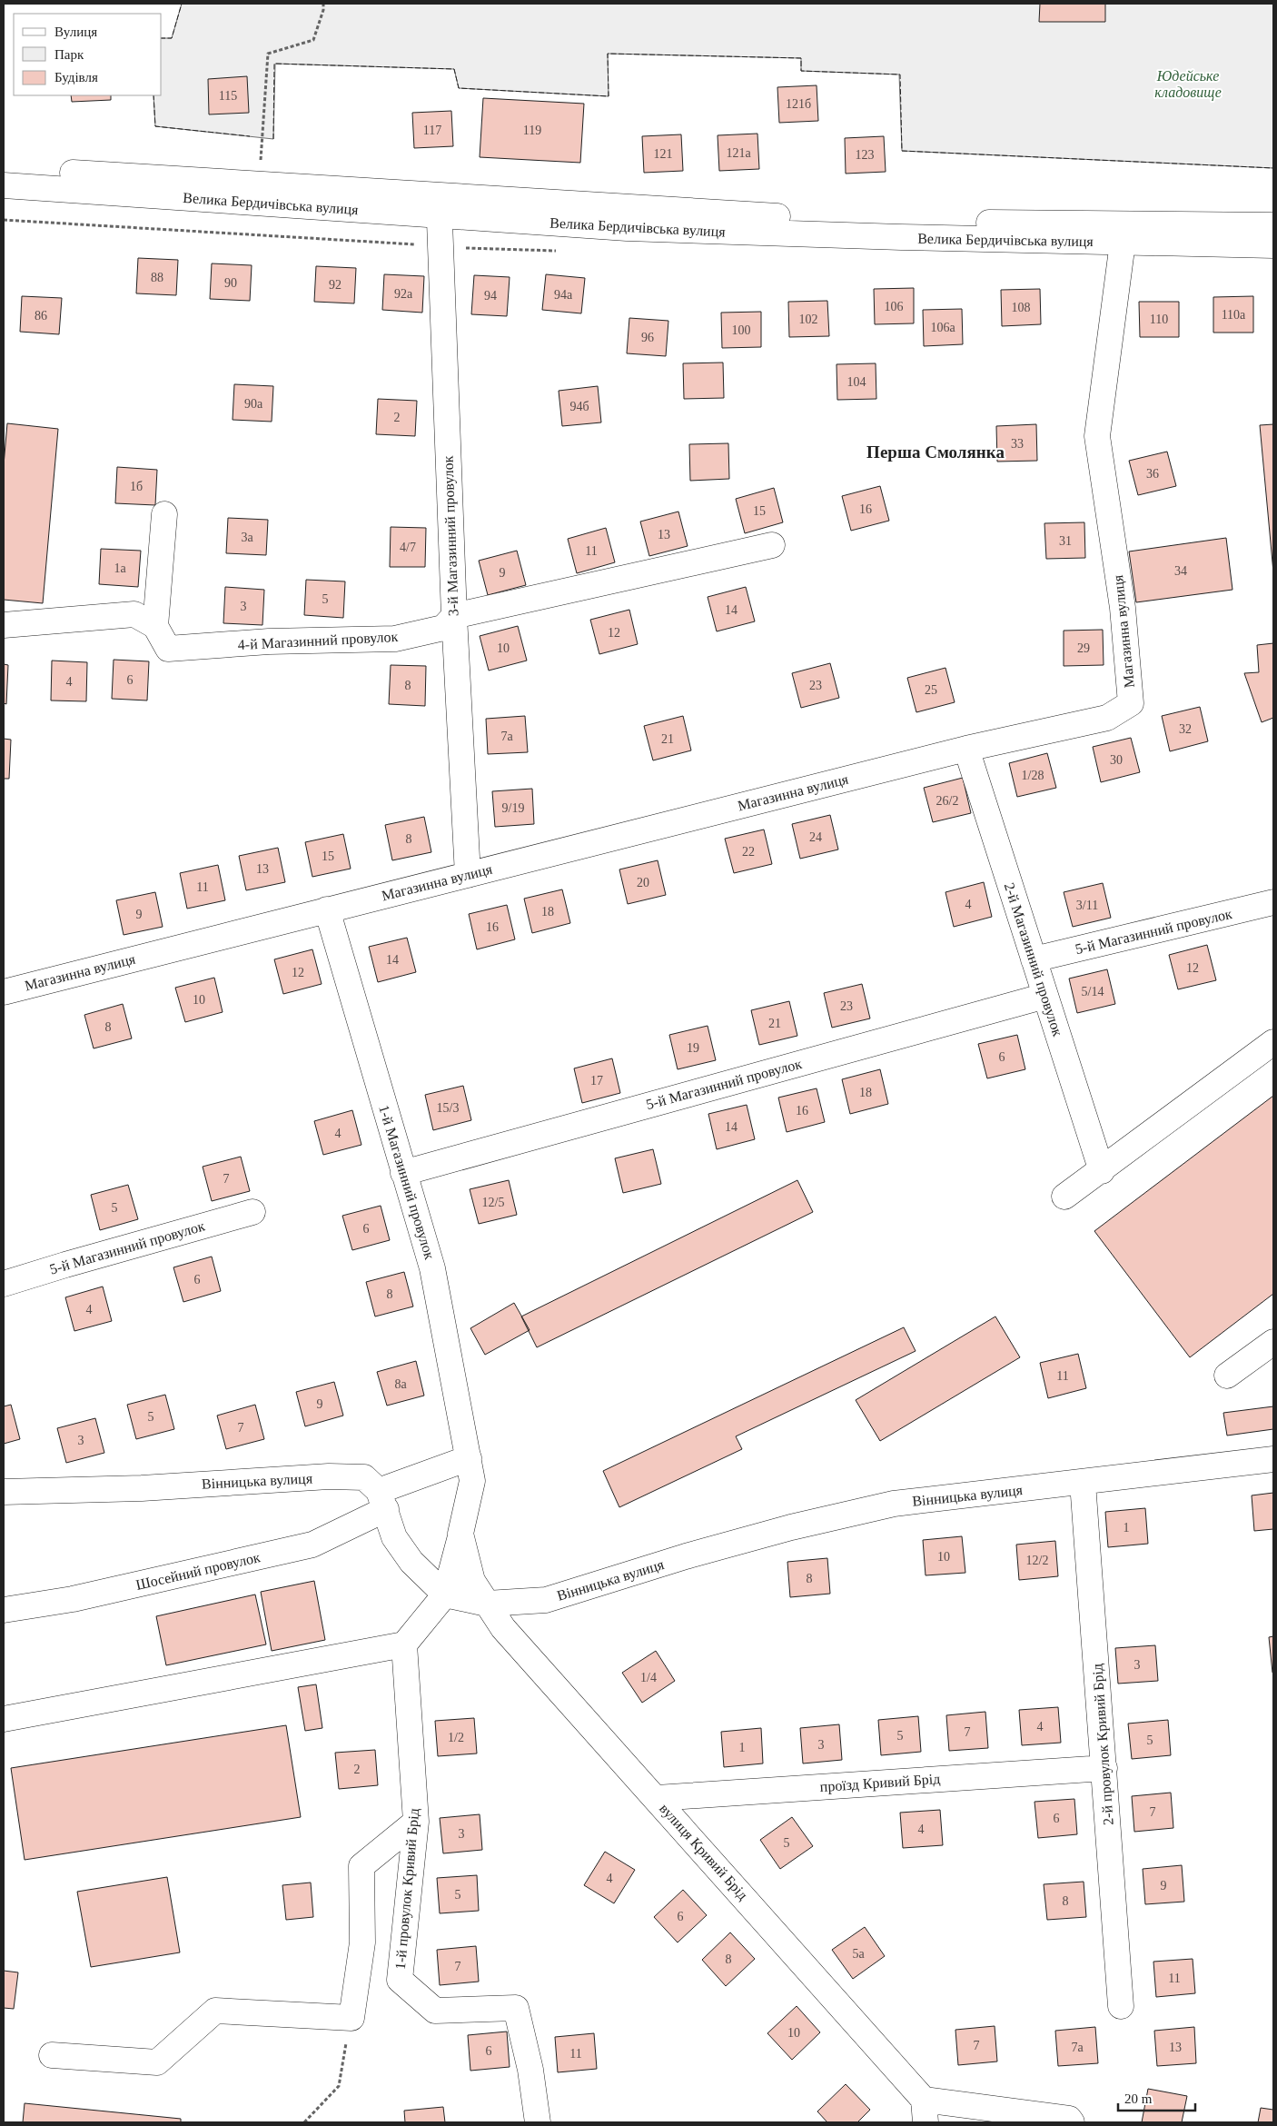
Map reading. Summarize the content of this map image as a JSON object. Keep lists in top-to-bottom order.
{
  "streets": {
    "street": [
      "Велика Бердичівська вулиця",
      "3-й Магазинний провулок",
      "Магазинна вулиця",
      "4-й Магазинний провулок",
      "5-й Магазинний провулок",
      "2-й Магазинний провулок",
      "1-й Магазинний провулок",
      "Вінницька вулиця",
      "Шосейний провулок",
      "2-й провулок Кривий Брід",
      "проїзд Кривий Брід",
      "вулиця Кривий Брід",
      "1-й провулок Кривий Брід"
    ]
  },
  "crossings": [
    ["Велика Бердичівська вулиця", "3-й Магазинний провулок"],
    ["Велика Бердичівська вулиця", "Магазинна вулиця"],
    ["3-й Магазинний провулок", "Магазинна вулиця"],
    ["3-й Магазинний провулок", "4-й Магазинний провулок"],
    ["Магазинна вулиця", "2-й Магазинний провулок"],
    ["Магазинна вулиця", "1-й Магазинний провулок"],
    ["5-й Магазинний провулок", "2-й Магазинний провулок"],
    ["5-й Магазинний провулок", "1-й Магазинний провулок"],
    ["1-й Магазинний провулок", "Шосейний провулок"],
    ["1-й Магазинний провулок", "вулиця Кривий Брід"],
    ["Вінницька вулиця", "Шосейний провулок"],
    ["Вінницька вулиця", "2-й провулок Кривий Брід"],
    ["Вінницька вулиця", "вулиця Кривий Брід"],
    ["Шосейний провулок", "вулиця Кривий Брід"],
    ["2-й провулок Кривий Брід", "проїзд Кривий Брід"],
    ["проїзд Кривий Брід", "вулиця Кривий Брід"]
  ],
  "districts": ["Перша Смолянка"],
  "parks": ["Юдейське кладовище"],
  "house_numbers": [
    "115",
    "121б",
    "117",
    "119",
    "121а",
    "121",
    "123",
    "88",
    "90",
    "92",
    "92а",
    "94а",
    "94",
    "106",
    "108",
    "110а",
    "86",
    "102",
    "110",
    "106а",
    "100",
    "96",
    "104",
    "90а",
    "94б",
    "2",
    "33",
    "36",
    "1б",
    "16",
    "15",
    "13",
    "3а",
    "31",
    "4/7",
    "11",
    "1а",
    "34",
    "9",
    "5",
    "3",
    "14",
    "12",
    "10",
    "29",
    "6",
    "4",
    "8",
    "23",
    "25",
    "32",
    "7а",
    "21",
    "30",
    "1/28",
    "26/2",
    "9/19",
    "24",
    "8",
    "22",
    "15",
    "13",
    "20",
    "11",
    "4",
    "3/11",
    "18",
    "9",
    "16",
    "14",
    "12",
    "12",
    "5/14",
    "10",
    "23",
    "21",
    "8",
    "19",
    "6",
    "17",
    "18",
    "15/3",
    "16",
    "14",
    "4",
    "7",
    "12/5",
    "5",
    "6",
    "6",
    "8",
    "4",
    "11",
    "8а",
    "9",
    "5",
    "7",
    "3",
    "1",
    "10",
    "12/2",
    "8",
    "3",
    "1/4",
    "4",
    "7",
    "5",
    "1/2",
    "5",
    "3",
    "1",
    "2",
    "7",
    "6",
    "4",
    "3",
    "5",
    "4",
    "9",
    "5",
    "8",
    "6",
    "5а",
    "8",
    "7",
    "11",
    "10",
    "7",
    "7а",
    "13",
    "6",
    "11"
  ],
  "legend": ["Вулиця", "Парк", "Будівля"],
  "scale_bar": "20 m"
}
